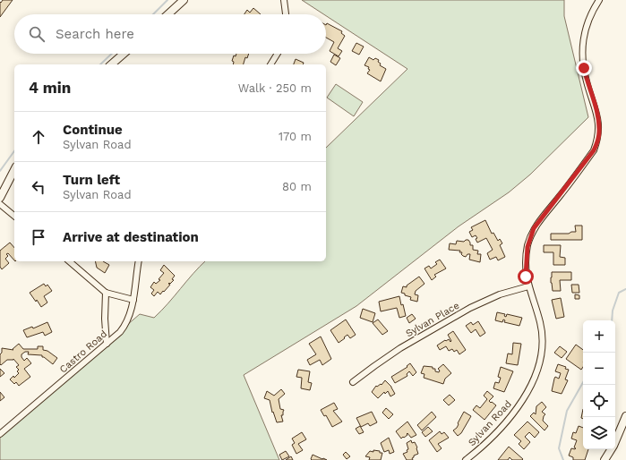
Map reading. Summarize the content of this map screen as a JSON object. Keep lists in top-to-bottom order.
{
  "streets": {
    "street": ["Sylvan Place", "Castro Road", "Sylvan Road"]
  },
  "crossings": [
    ["Sylvan Place", "Sylvan Road"]
  ],
  "page": {
    "search": "Search here",
    "heading": ["4 min", "Walk · 250 m"],
    "list": [
      ["Continue", "Sylvan Road", "170 m"],
      ["Turn left", "Sylvan Road", "80 m"],
      "Arrive at destination"
    ],
    "map_buttons": ["+", "−"]
  }
}
